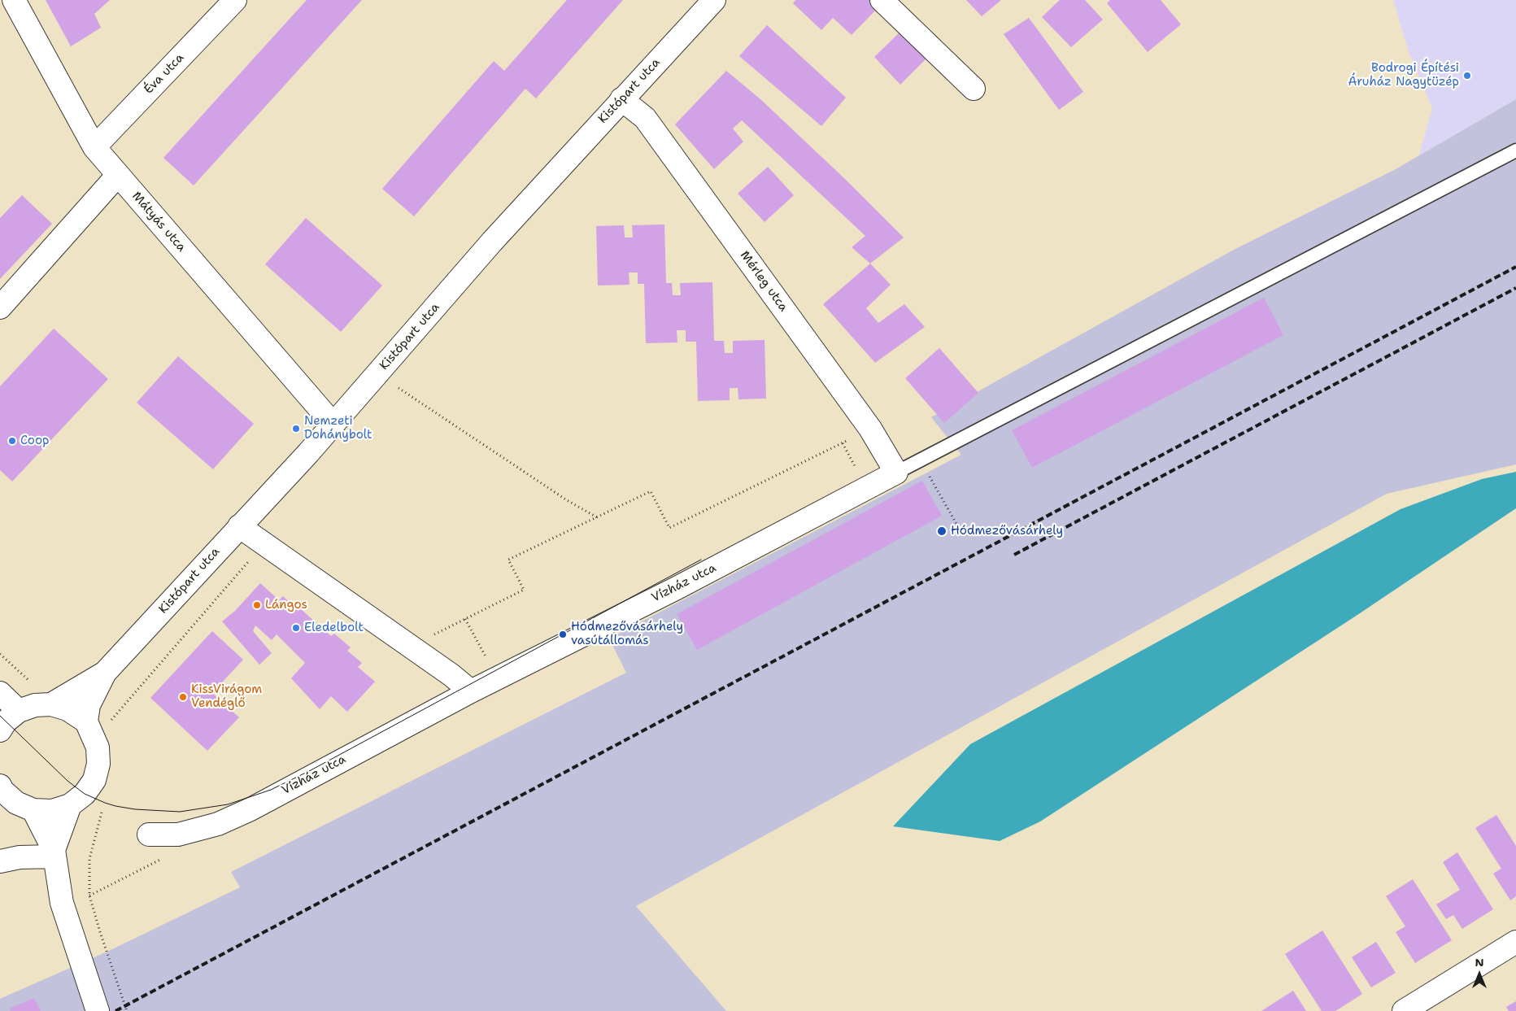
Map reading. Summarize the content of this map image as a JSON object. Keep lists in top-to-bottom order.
{
  "streets": {
    "street": [
      "Éva utca",
      "Kistópart utca",
      "Mátyás utca",
      "Mérleg utca",
      "Vízház utca"
    ]
  },
  "crossings": [
    ["Éva utca", "Mátyás utca"],
    ["Kistópart utca", "Mátyás utca"],
    ["Kistópart utca", "Mérleg utca"],
    ["Mérleg utca", "Vízház utca"]
  ],
  "places": [
    "Bodrogi Építési Áruház Nagytüzép",
    "Nemzeti Dohánybolt",
    "Coop",
    "Hódmezővásárhely",
    "Lángos",
    "Eledelbolt",
    "Hódmezővásárhely vasútállomás",
    "KissVirágom Vendéglő"
  ],
  "north": "top"
}
